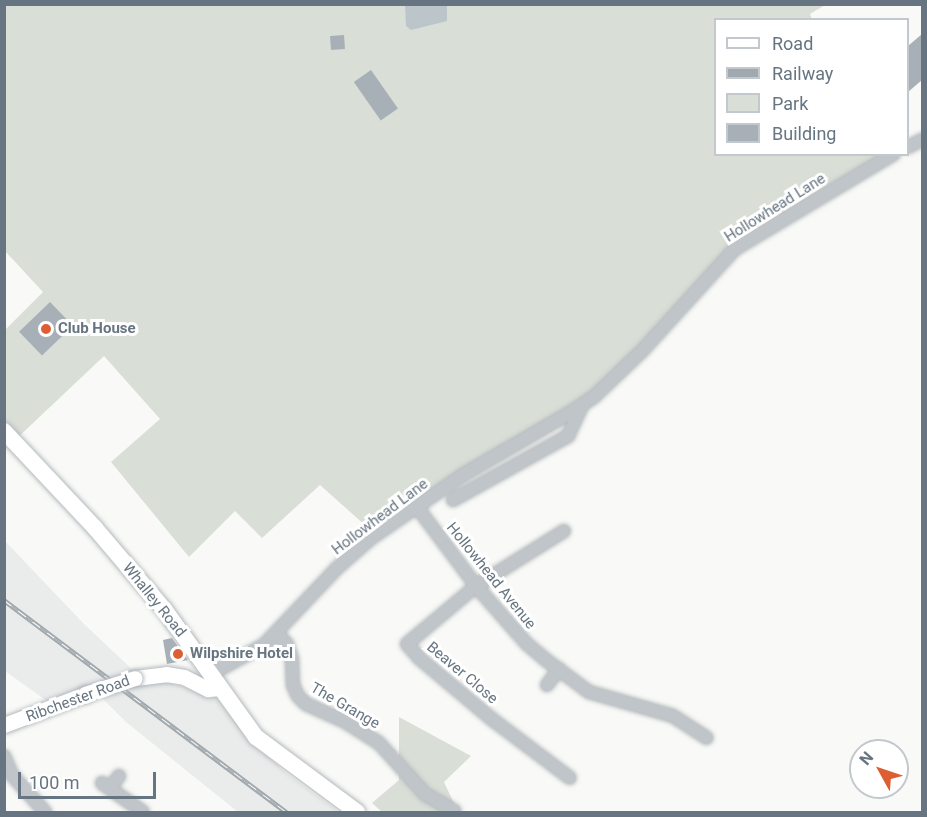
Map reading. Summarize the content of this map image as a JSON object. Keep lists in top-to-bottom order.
{
  "streets": {
    "highway": ["Whalley Road"],
    "main road": ["Ribchester Road"],
    "street": [
      "Hollowhead Lane",
      "Hollowhead Avenue",
      "Beaver Close",
      "The Grange"
    ]
  },
  "crossings": [
    ["Hollowhead Lane", "Hollowhead Avenue"],
    ["Hollowhead Lane", "Whalley Road"],
    ["Hollowhead Lane", "The Grange"],
    ["Hollowhead Avenue", "Beaver Close"],
    ["Whalley Road", "Ribchester Road"]
  ],
  "places": ["Club House", "Wilpshire Hotel"],
  "legend": [
    "Road",
    "Railway",
    "Park",
    "Building"
  ],
  "scale_bar": "100 m",
  "north": "top left"
}
